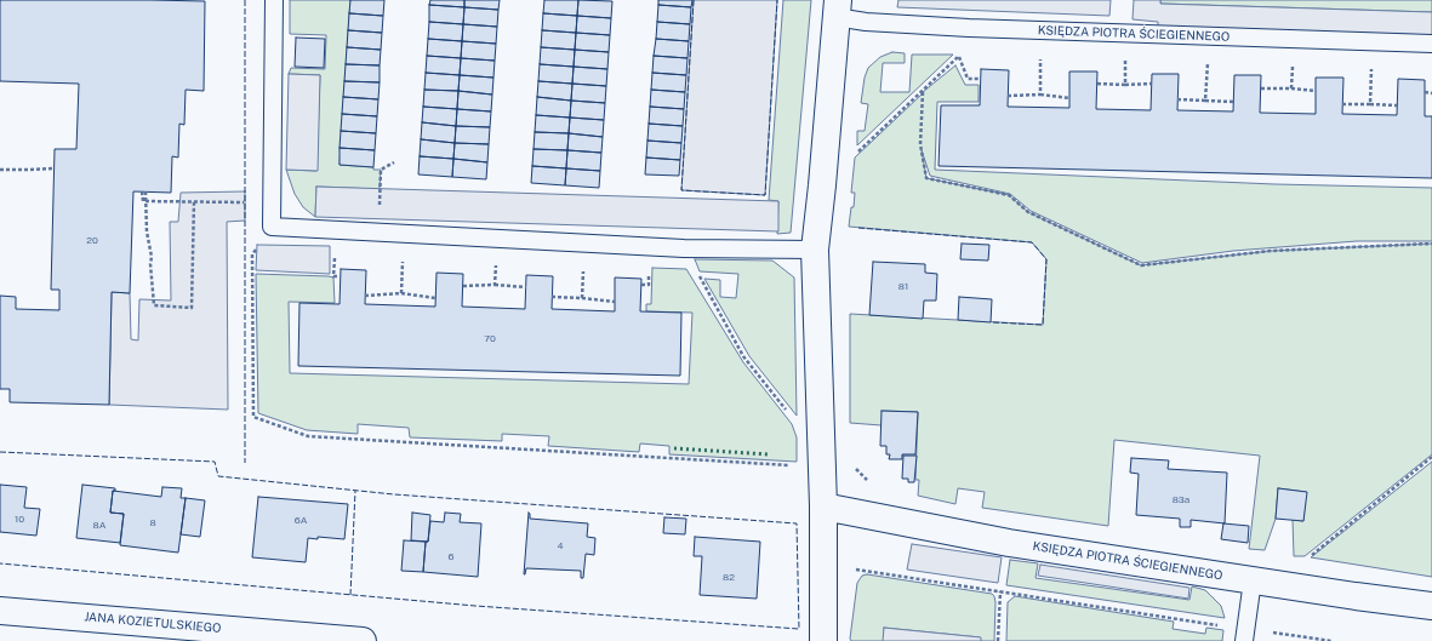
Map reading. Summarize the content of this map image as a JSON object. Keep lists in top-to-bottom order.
{
  "streets": {
    "street": ["KSIĘDZA PIOTRA ŚCIEGIENNEGO", "JANA KOZIETULSKIEGO"]
  },
  "house_numbers": [
    "20",
    "81",
    "70",
    "83a",
    "10",
    "6A",
    "8",
    "8A",
    "4",
    "6",
    "82"
  ]
}
